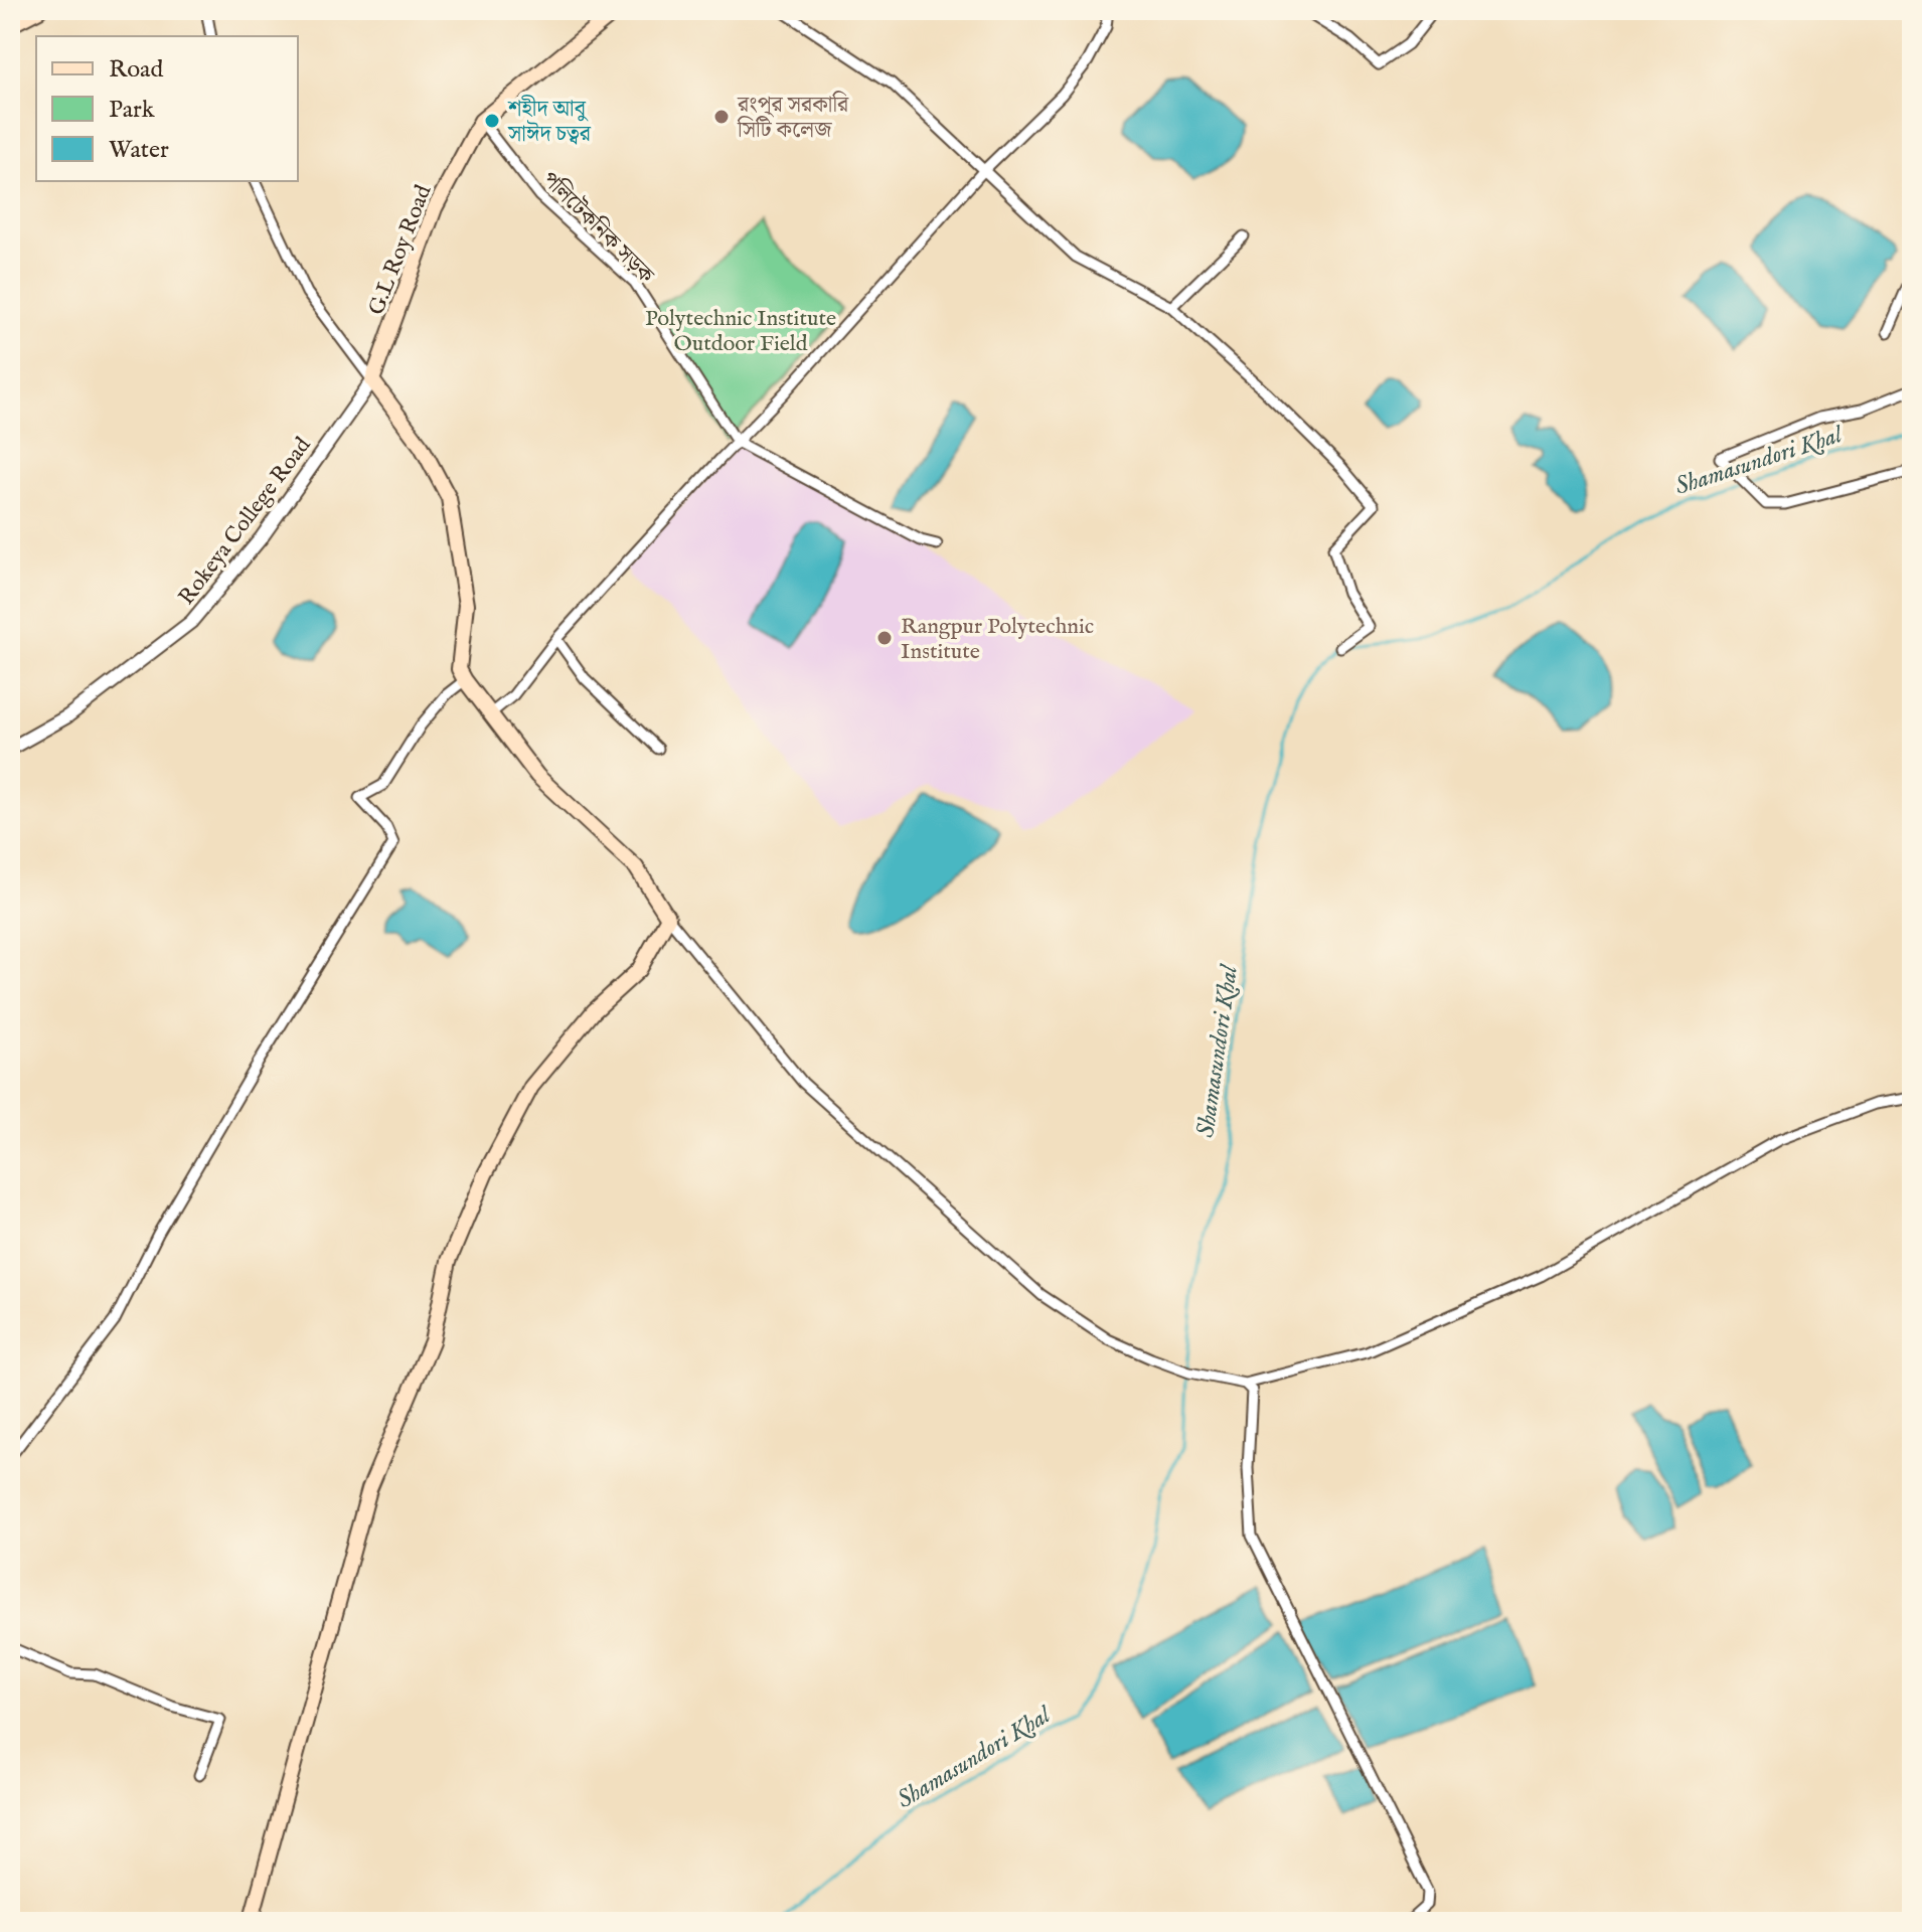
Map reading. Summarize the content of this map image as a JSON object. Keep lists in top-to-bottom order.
{
  "streets": {
    "main road": ["G.L Roy Road"],
    "street": ["পলিটেকনিক সড়ক", "Rokeya College Road"]
  },
  "crossings": [
    ["পলিটেকনিক সড়ক", "G.L Roy Road"],
    ["G.L Roy Road", "Rokeya College Road"]
  ],
  "water": ["Shamasundori Khal"],
  "parks": ["Polytechnic Institute Outdoor Field"],
  "places": ["রংপুর সরকারি সিটি কলেজ", "শহীদ আবু সাঈদ চত্বর", "Rangpur Polytechnic Institute"],
  "legend": ["Road", "Park", "Water"]
}
